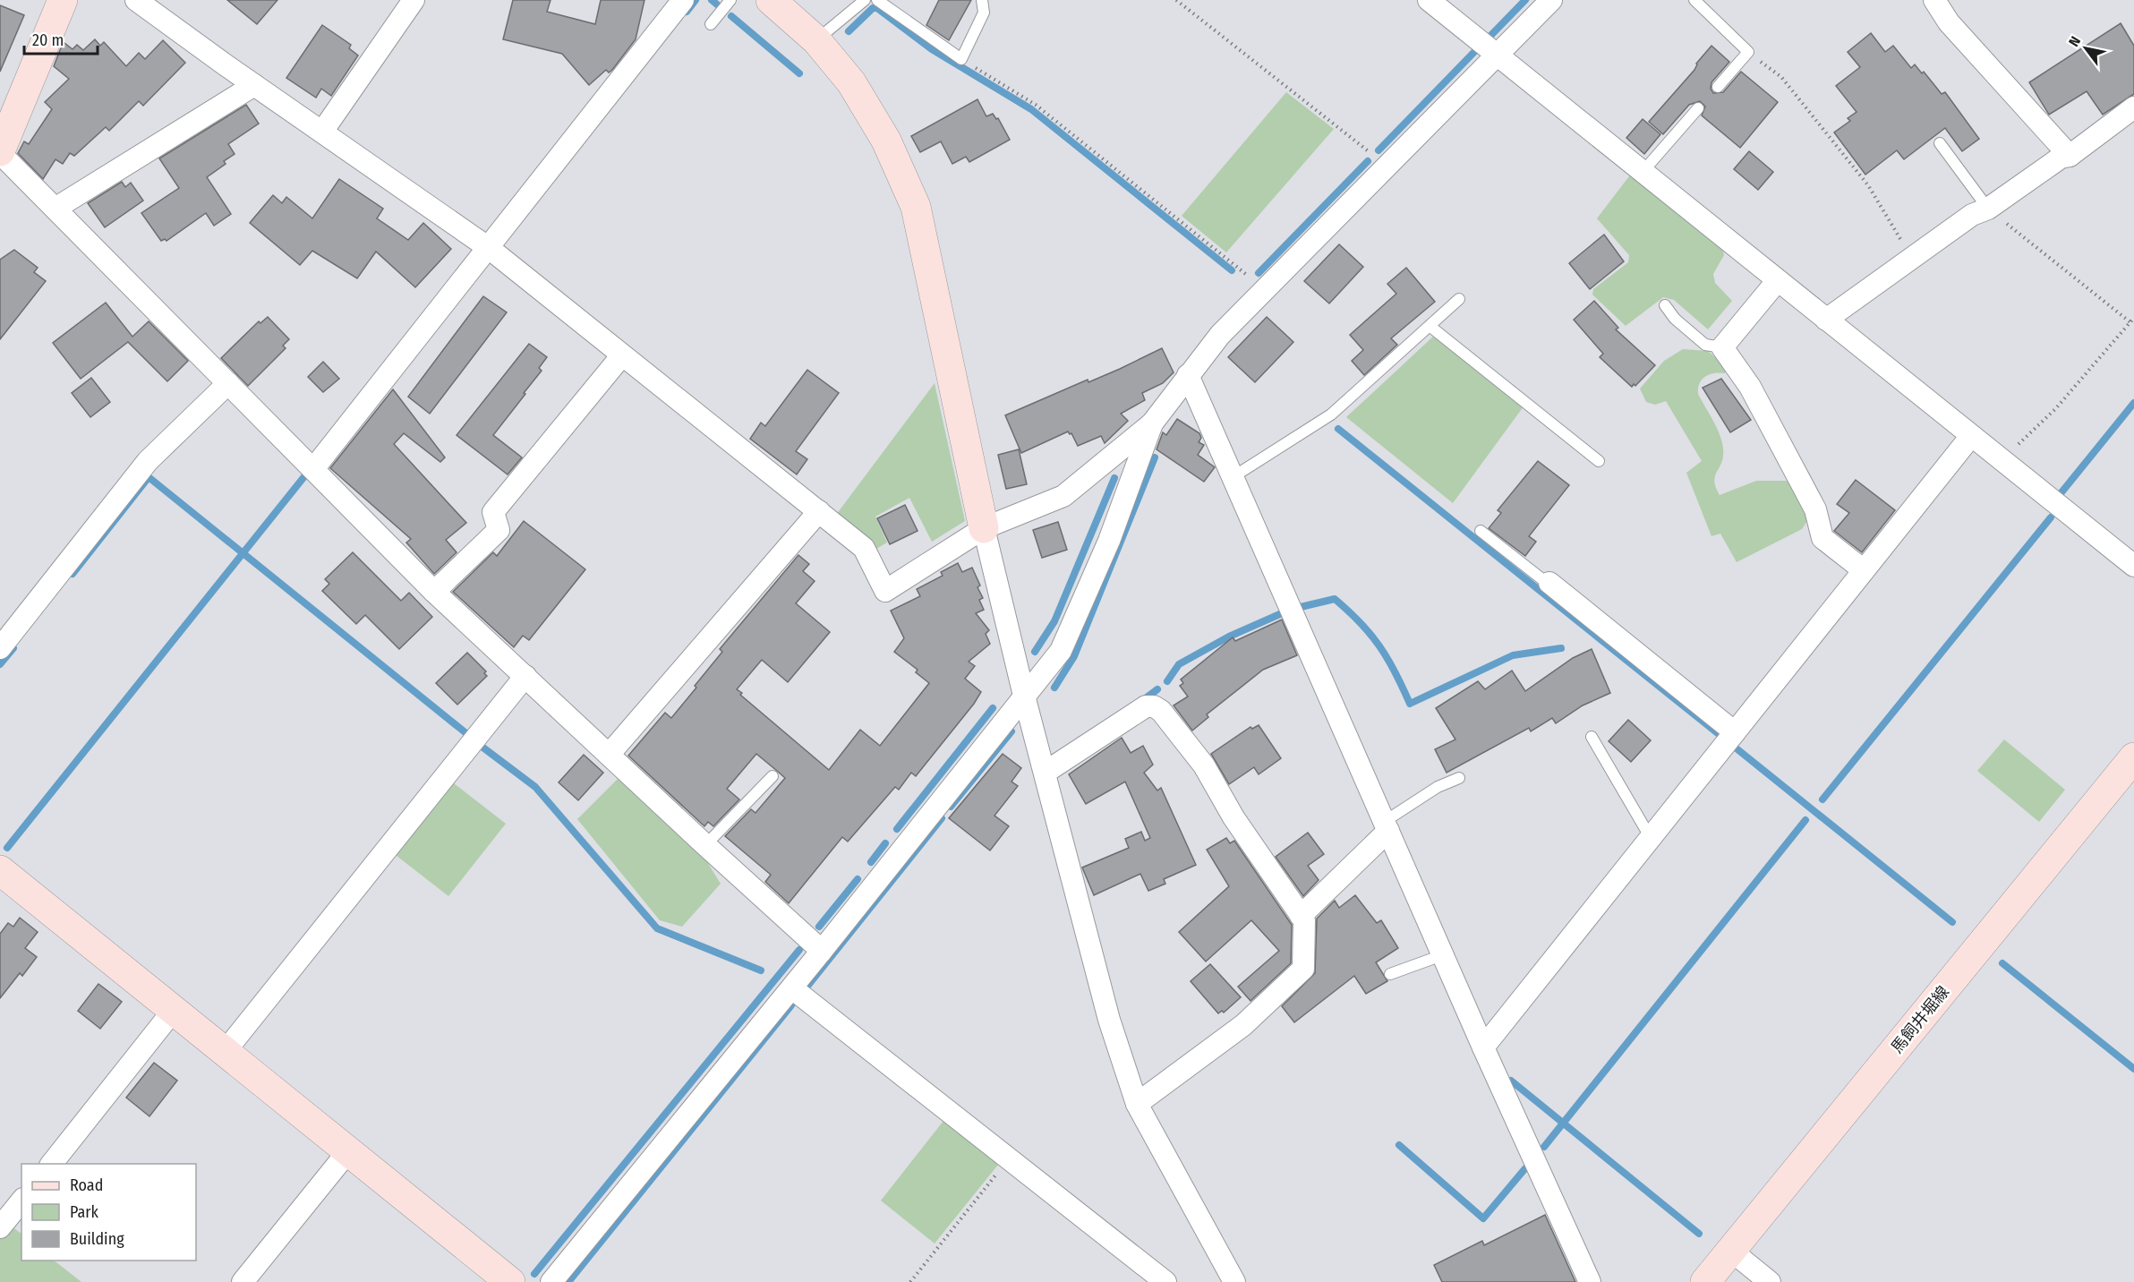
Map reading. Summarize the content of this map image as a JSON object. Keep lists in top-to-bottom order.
{
  "streets": {
    "street": ["馬飼井堀線"]
  },
  "legend": ["Road", "Park", "Building"],
  "scale_bar": "20 m",
  "north": "top left"
}
